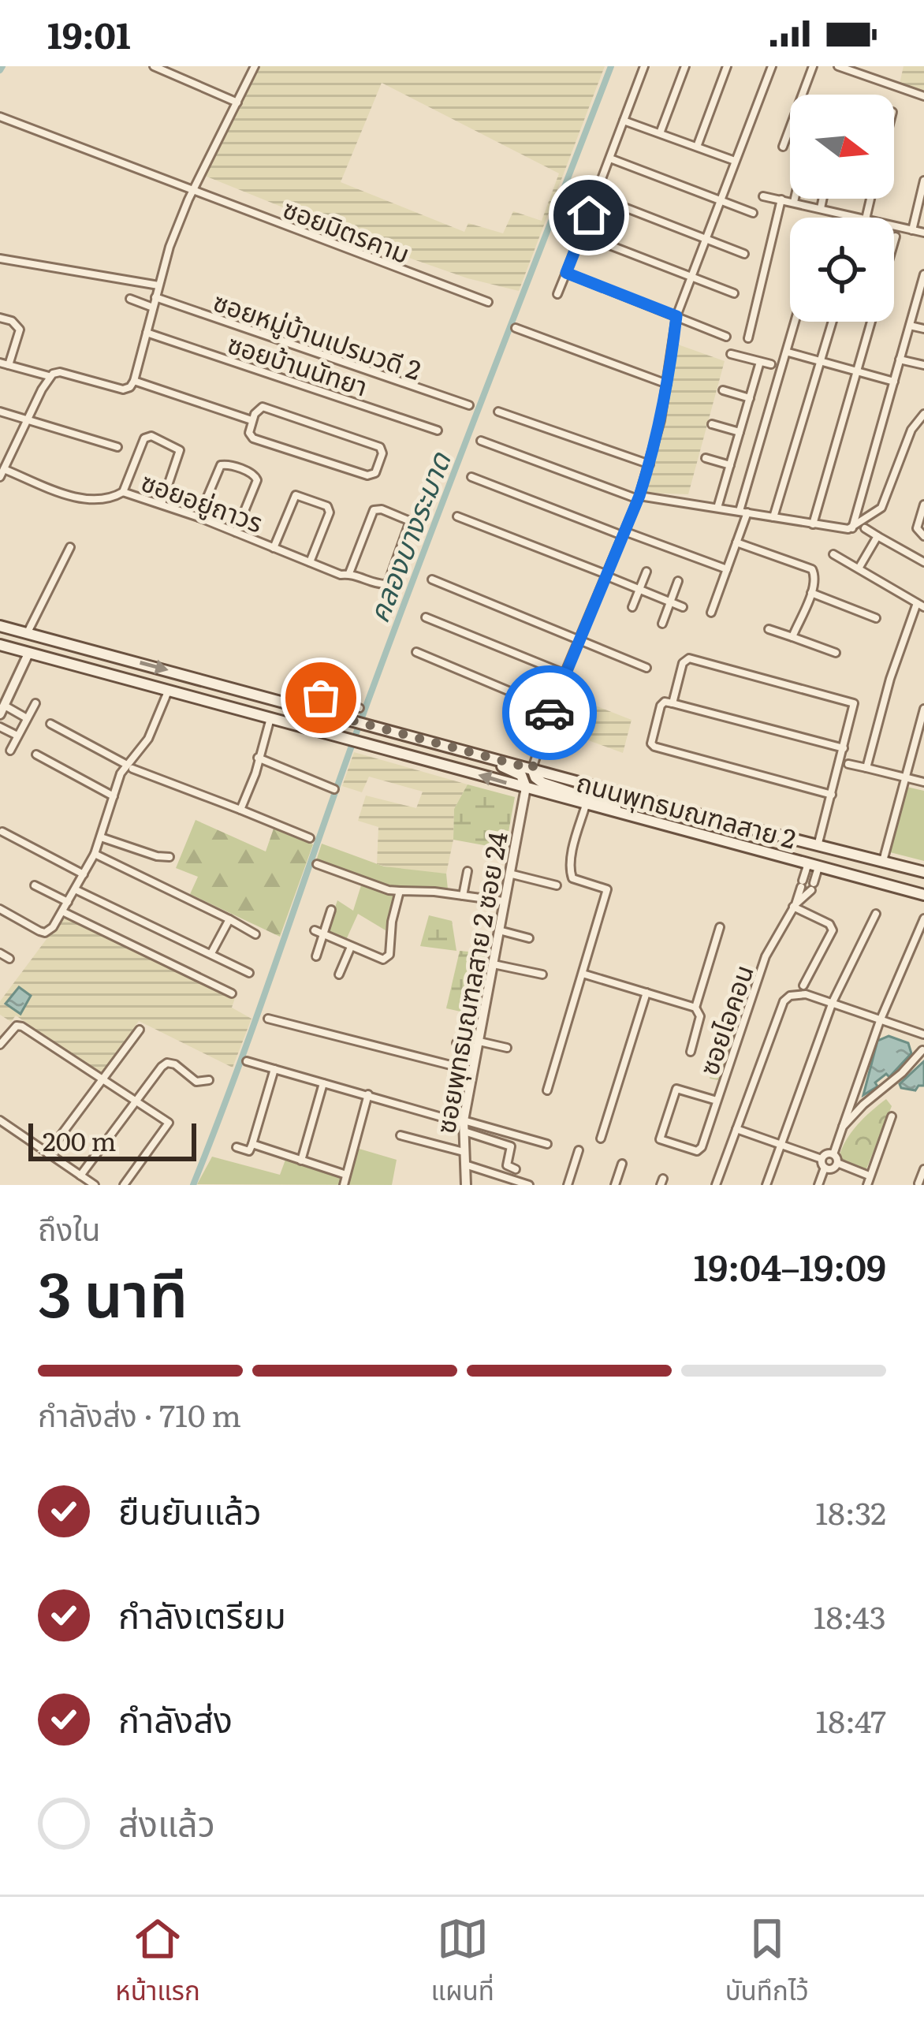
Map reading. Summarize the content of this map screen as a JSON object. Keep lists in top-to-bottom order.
{
  "streets": {
    "main road": ["ถนนพุทธมณฑลสาย 2"],
    "street": [
      "ซอยมิตรคาม",
      "ซอยหมู่บ้านเปรมวดี 2",
      "ซอยบ้านนัทยา",
      "ซอยอยู่ถาวร",
      "ซอยพุทธมณฑลสาย 2 ซอย 24",
      "ซอยไอคอน"
    ]
  },
  "crossings": [
    ["ถนนพุทธมณฑลสาย 2", "ซอยพุทธมณฑลสาย 2 ซอย 24"],
    ["ถนนพุทธมณฑลสาย 2", "ซอยไอคอน"]
  ],
  "water": ["คลองบางระมาด"],
  "scale_bar": "200 m",
  "north": "right",
  "page": {
    "status": "19:01",
    "scale": "200 m",
    "heading": ["3 นาที", "ถึงใน", "19:04–19:09"],
    "bar": "กำลังส่ง · 710 m",
    "list": [
      ["ยืนยันแล้ว", "18:32"],
      ["กำลังเตรียม", "18:43"],
      ["กำลังส่ง", "18:47"],
      "ส่งแล้ว"
    ],
    "tabs": ["หน้าแรก", "แผนที่", "บันทึกไว้"]
  }
}
